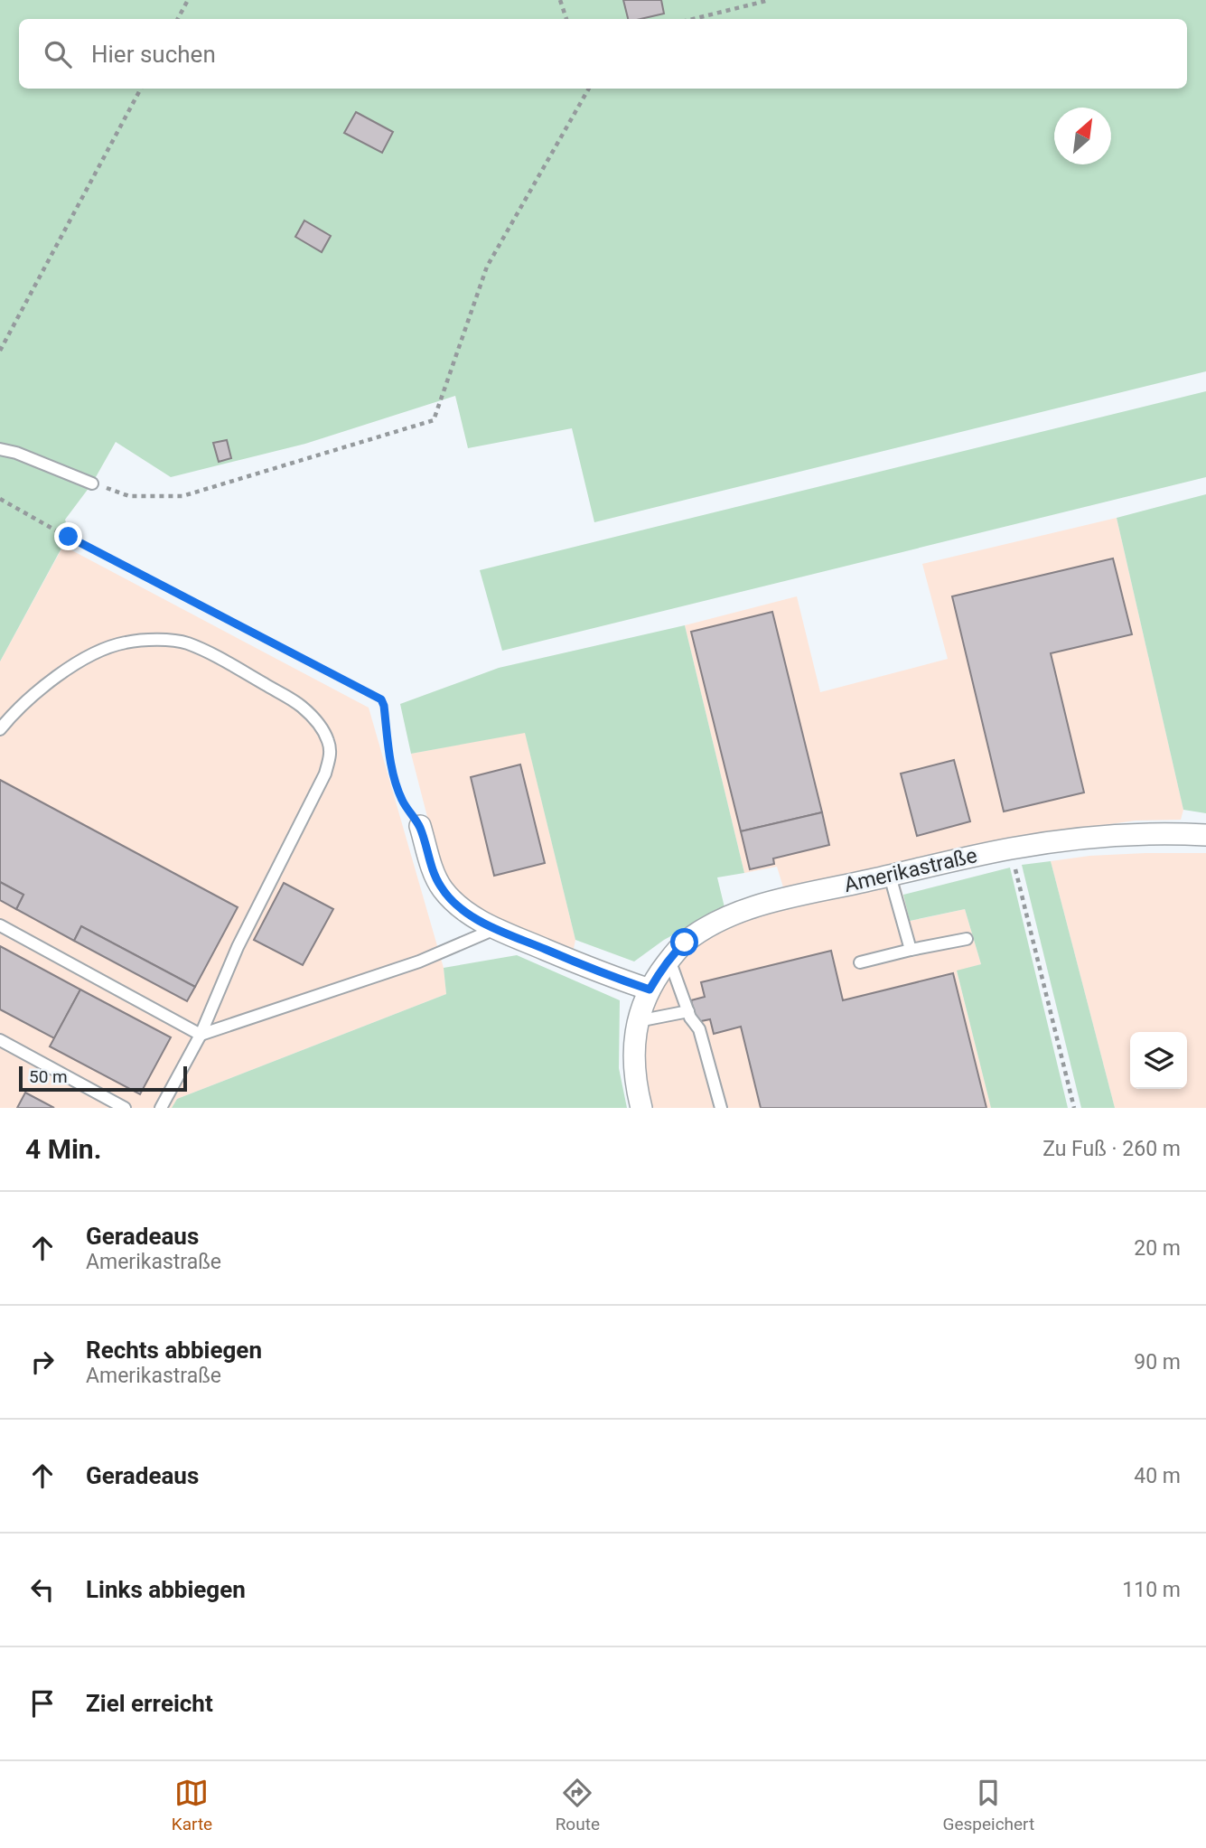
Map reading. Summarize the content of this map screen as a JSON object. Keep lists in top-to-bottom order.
{
  "streets": {
    "street": ["Amerikastraße"]
  },
  "scale_bar": "50 m",
  "north": "top right",
  "page": {
    "search": "Hier suchen",
    "scale": "50 m",
    "heading": ["4 Min.", "Zu Fuß · 260 m"],
    "list": [
      ["Geradeaus", "Amerikastraße", "20 m"],
      ["Rechts abbiegen", "Amerikastraße", "90 m"],
      ["Geradeaus", "40 m"],
      ["Links abbiegen", "110 m"],
      "Ziel erreicht"
    ],
    "nav": ["Karte", "Route", "Gespeichert"]
  }
}
